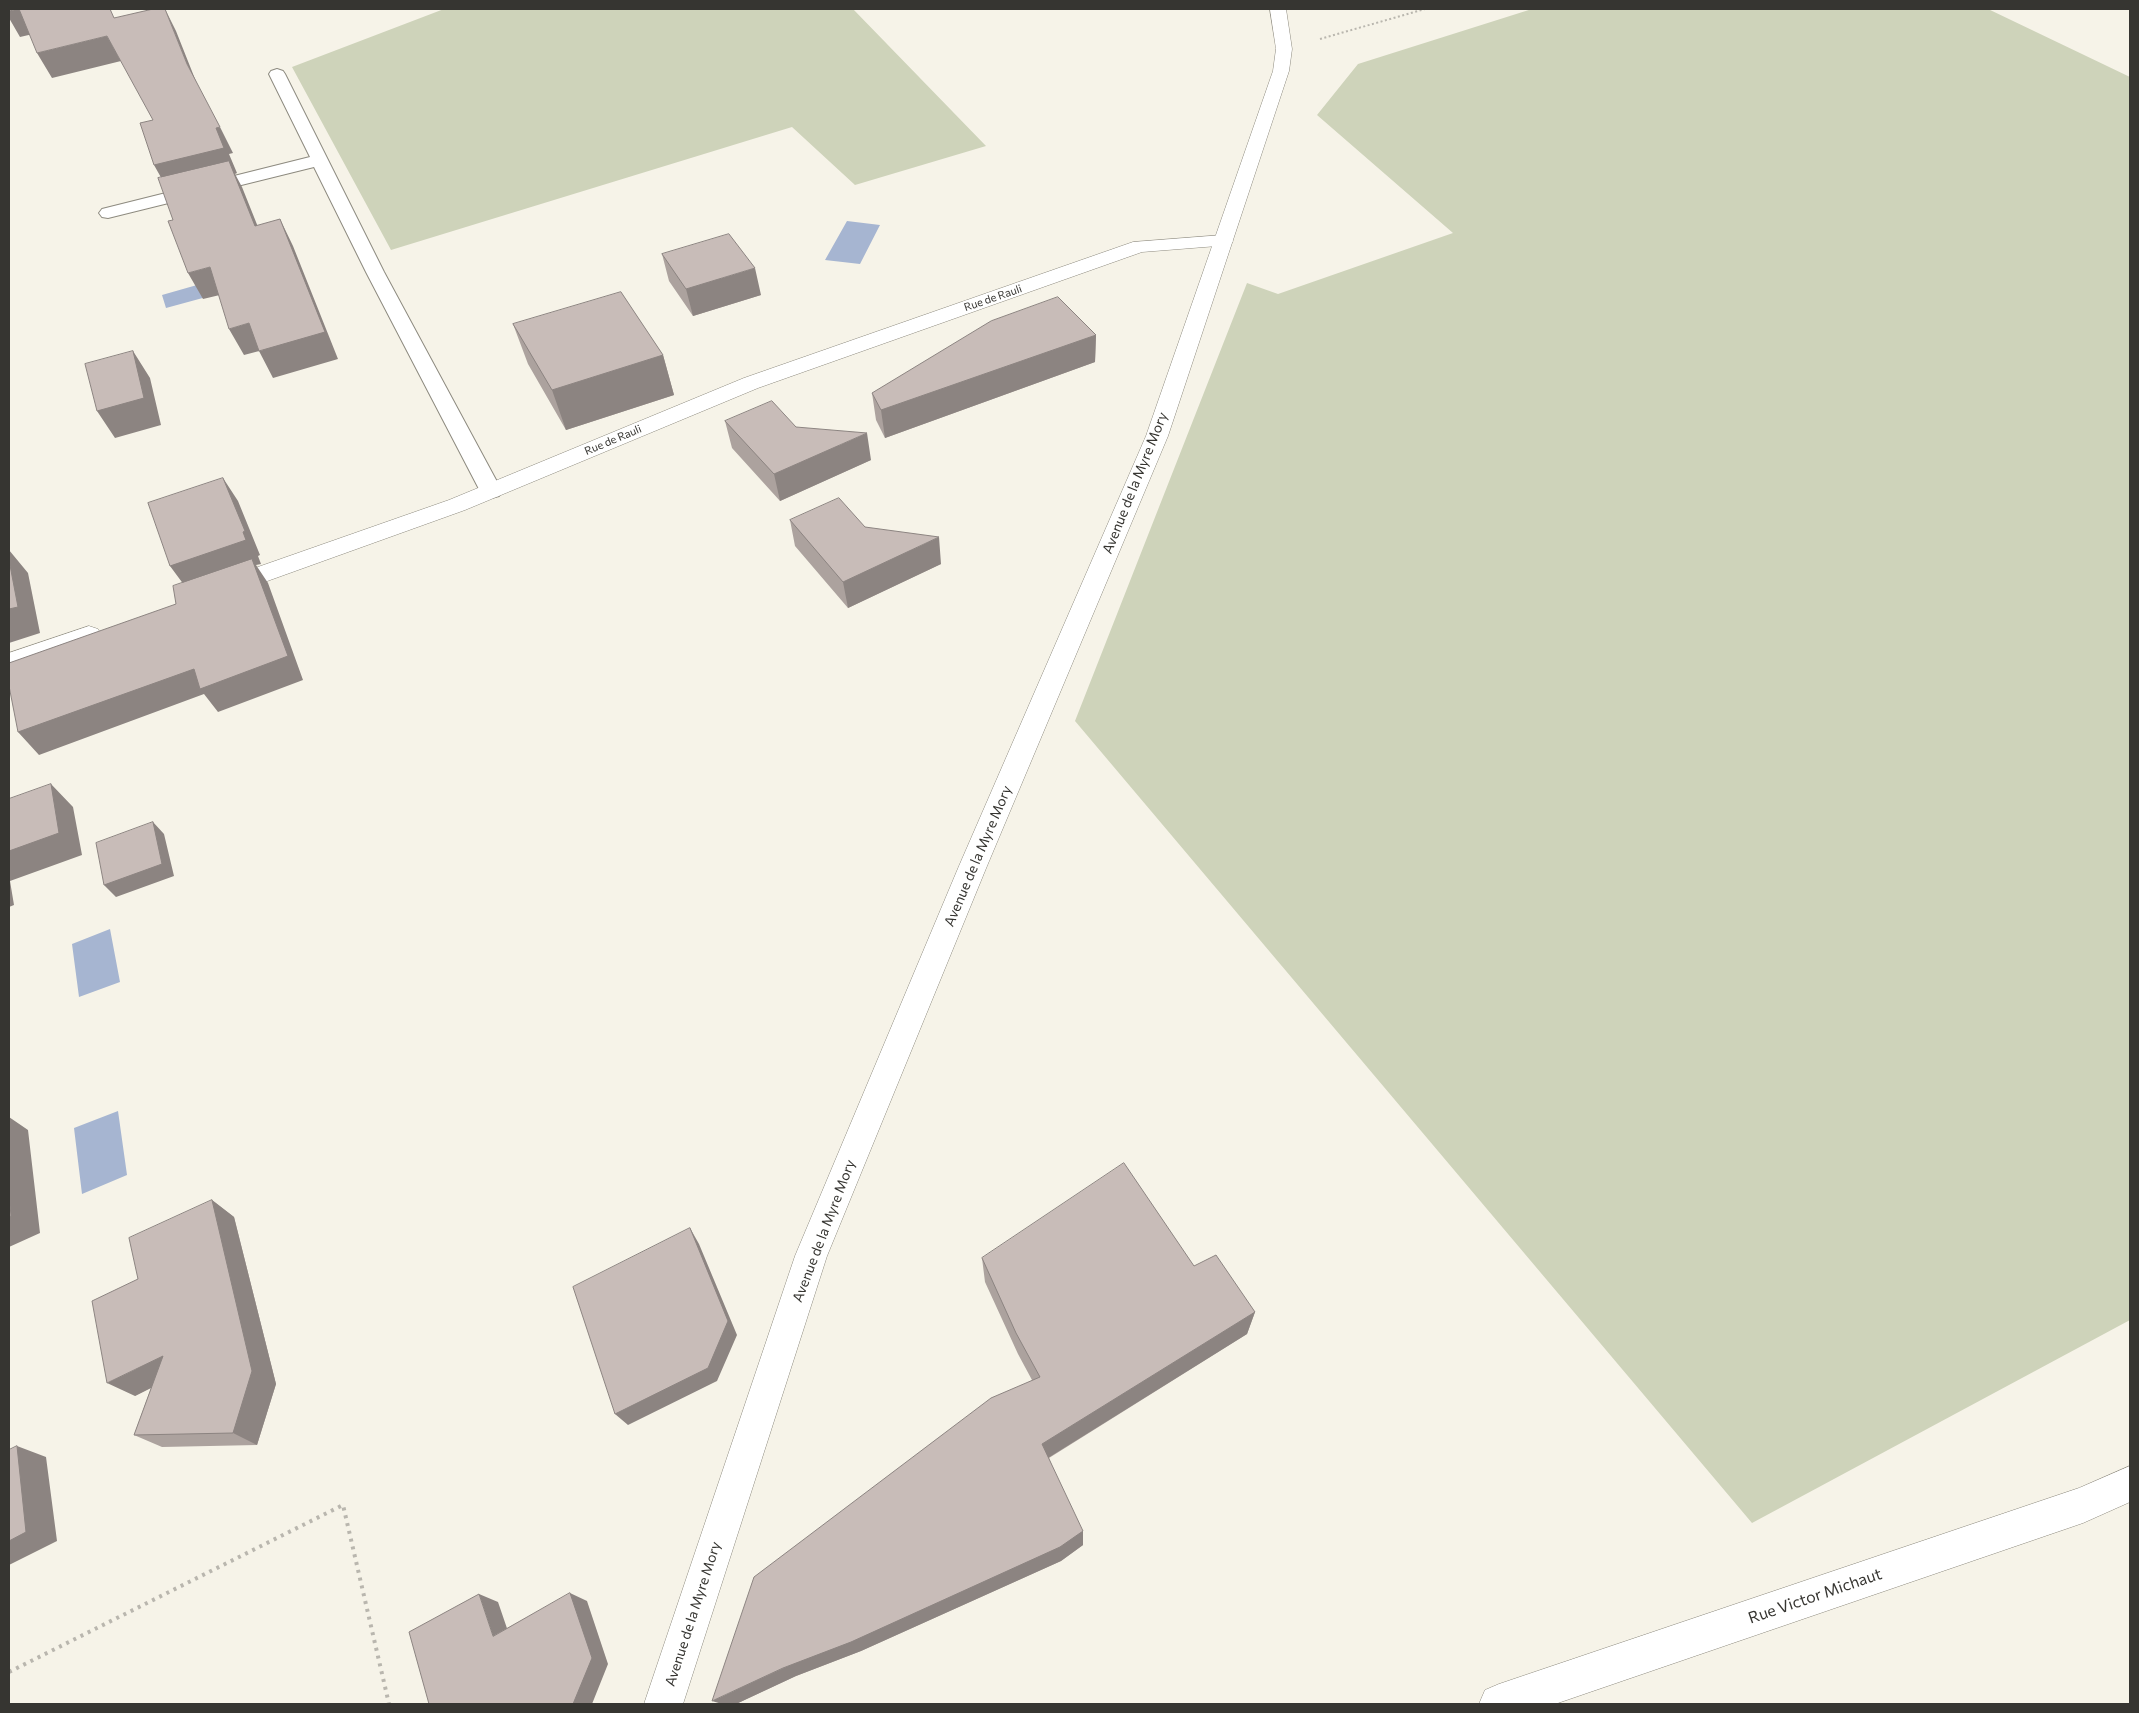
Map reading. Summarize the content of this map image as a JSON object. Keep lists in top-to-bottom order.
{
  "streets": {
    "street": ["Rue de Rauli", "Avenue de la Myre Mory", "Rue Victor Michaut"]
  },
  "crossings": [
    ["Rue de Rauli", "Avenue de la Myre Mory"]
  ]
}
